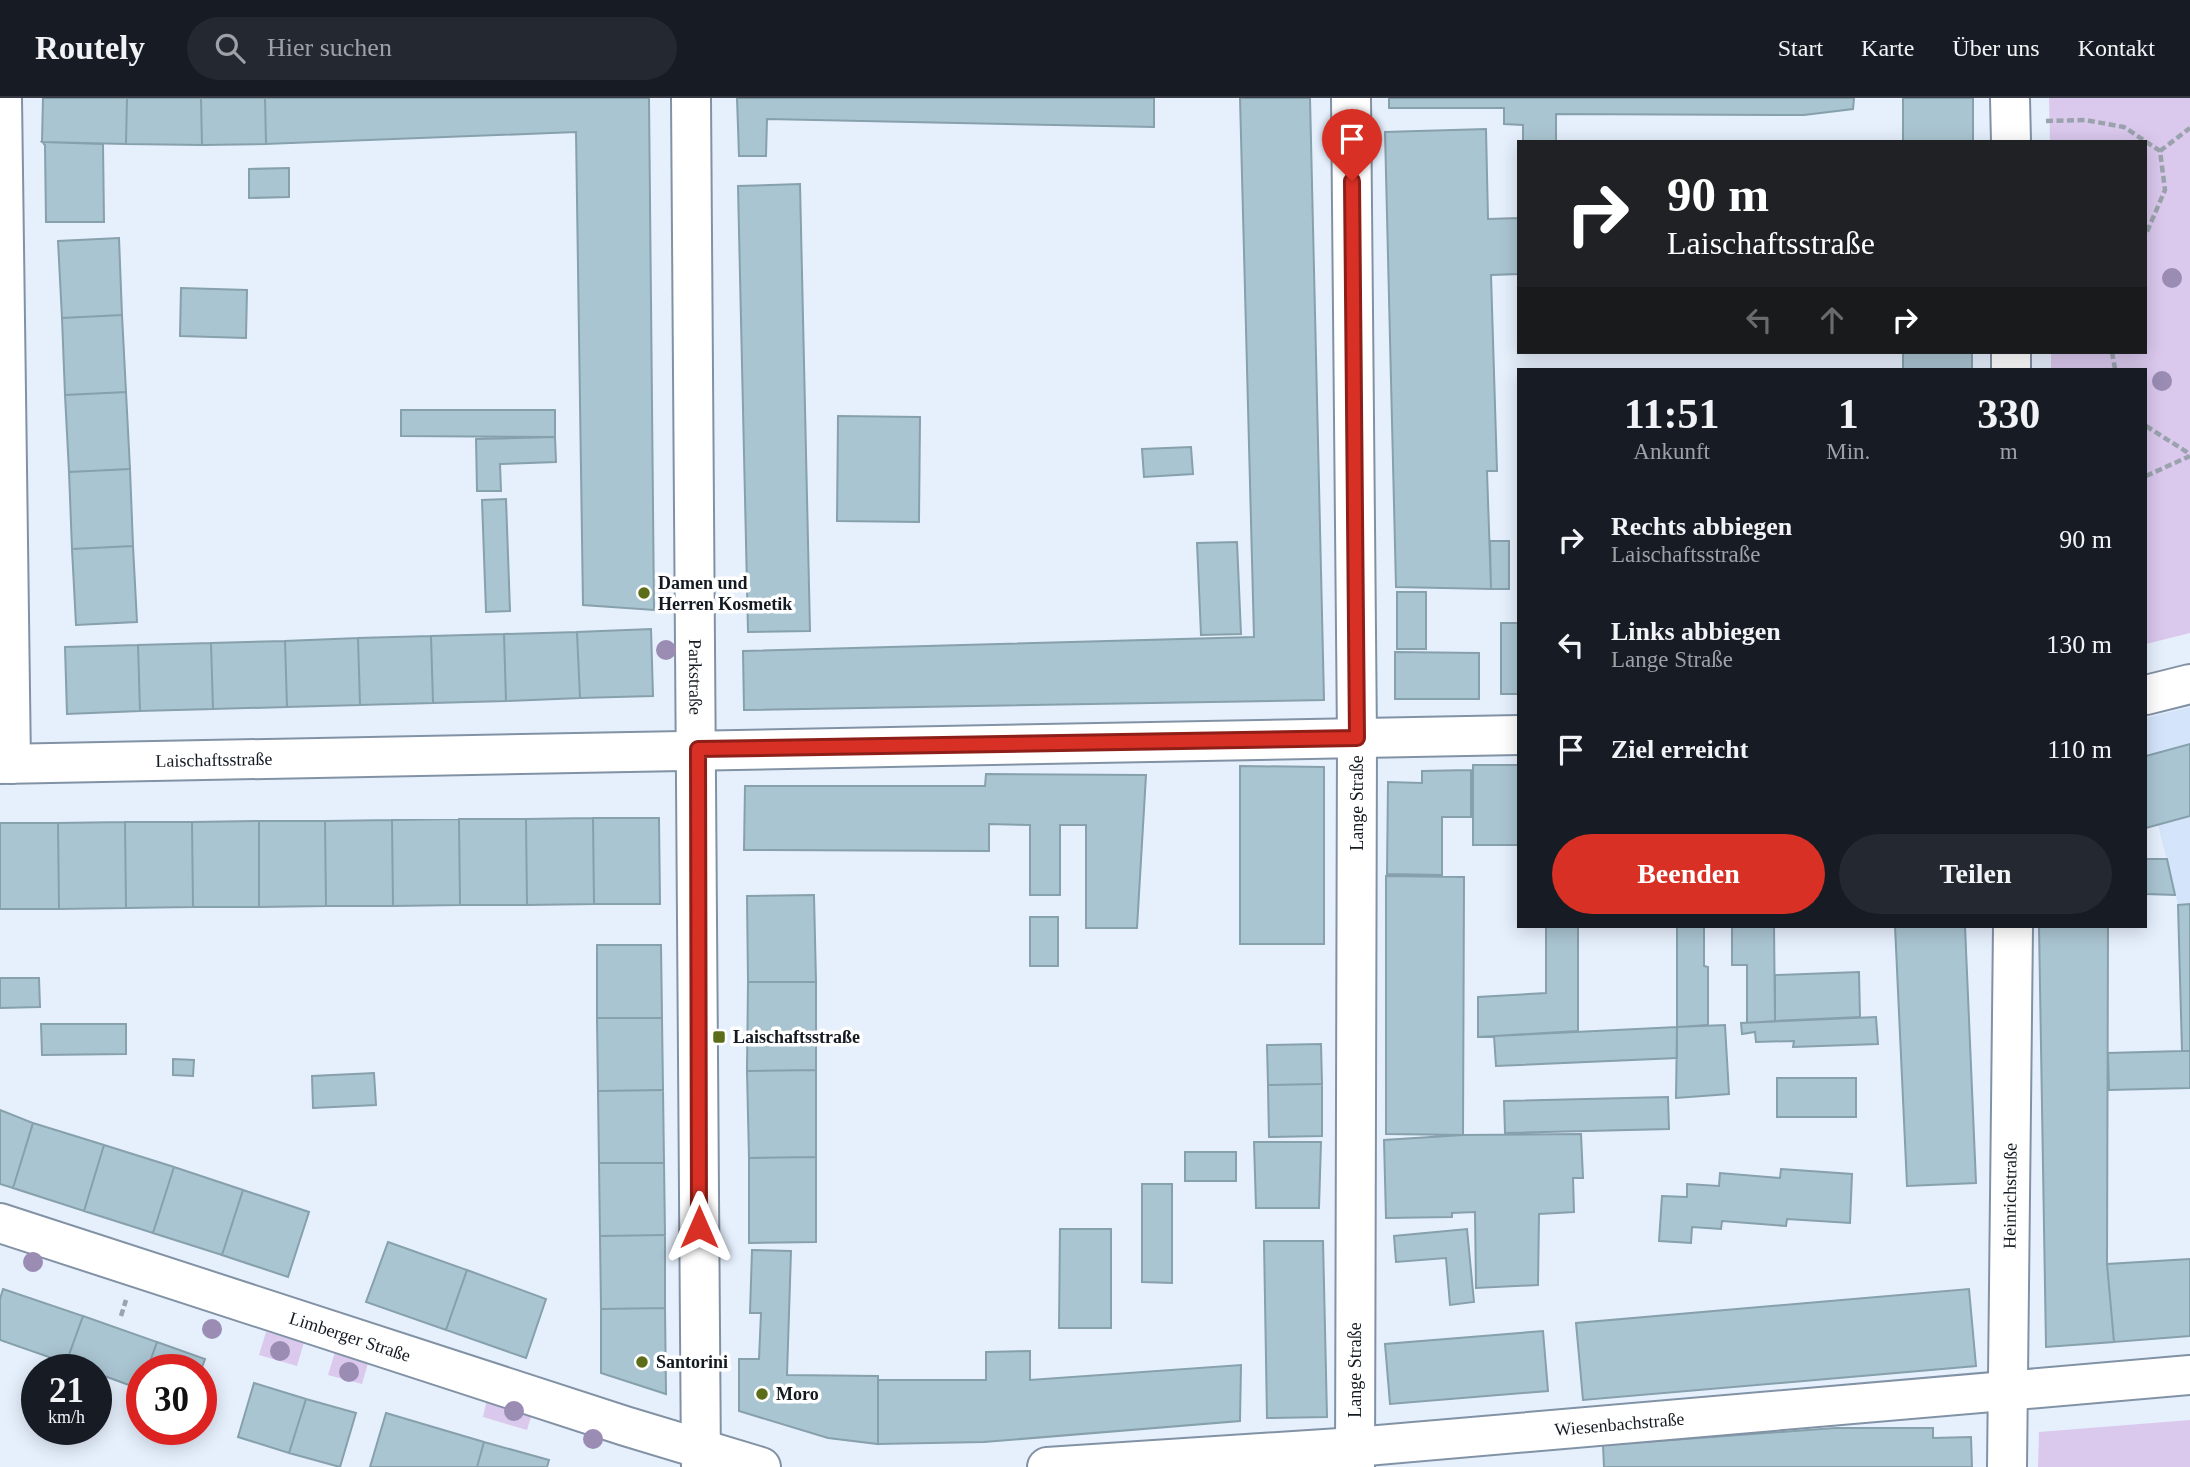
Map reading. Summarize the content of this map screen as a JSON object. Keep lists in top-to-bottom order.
{
  "streets": {
    "street": [
      "Parkstraße",
      "Laischaftsstraße",
      "Lange Straße",
      "Heinrichstraße",
      "Limberger Straße",
      "Wiesenbachstraße"
    ]
  },
  "crossings": [
    ["Parkstraße", "Laischaftsstraße"],
    ["Parkstraße", "Limberger Straße"],
    ["Laischaftsstraße", "Lange Straße"],
    ["Lange Straße", "Wiesenbachstraße"],
    ["Heinrichstraße", "Wiesenbachstraße"]
  ],
  "places": {
    "other": ["Damen und Herren Kosmetik", "Santorini", "Moro"],
    "transit": ["Laischaftsstraße"]
  },
  "page": {
    "header": "Routely",
    "search": "Hier suchen",
    "nav": [
      "Start",
      "Karte",
      "Über uns",
      "Kontakt"
    ],
    "turn": ["90 m", "Laischaftsstraße"],
    "eta": [
      "11:51",
      "Ankunft",
      "1",
      "Min.",
      "330",
      "m"
    ],
    "list": [
      {
        "name": "Rechts abbiegen",
        "note": "Laischaftsstraße",
        "value": "90 m"
      },
      {
        "name": "Links abbiegen",
        "note": "Lange Straße",
        "value": "130 m"
      },
      {
        "name": "Ziel erreicht",
        "value": "110 m"
      }
    ],
    "buttons": ["Beenden", "Teilen"],
    "speed": "21 km/h",
    "limit": "30"
  }
}
